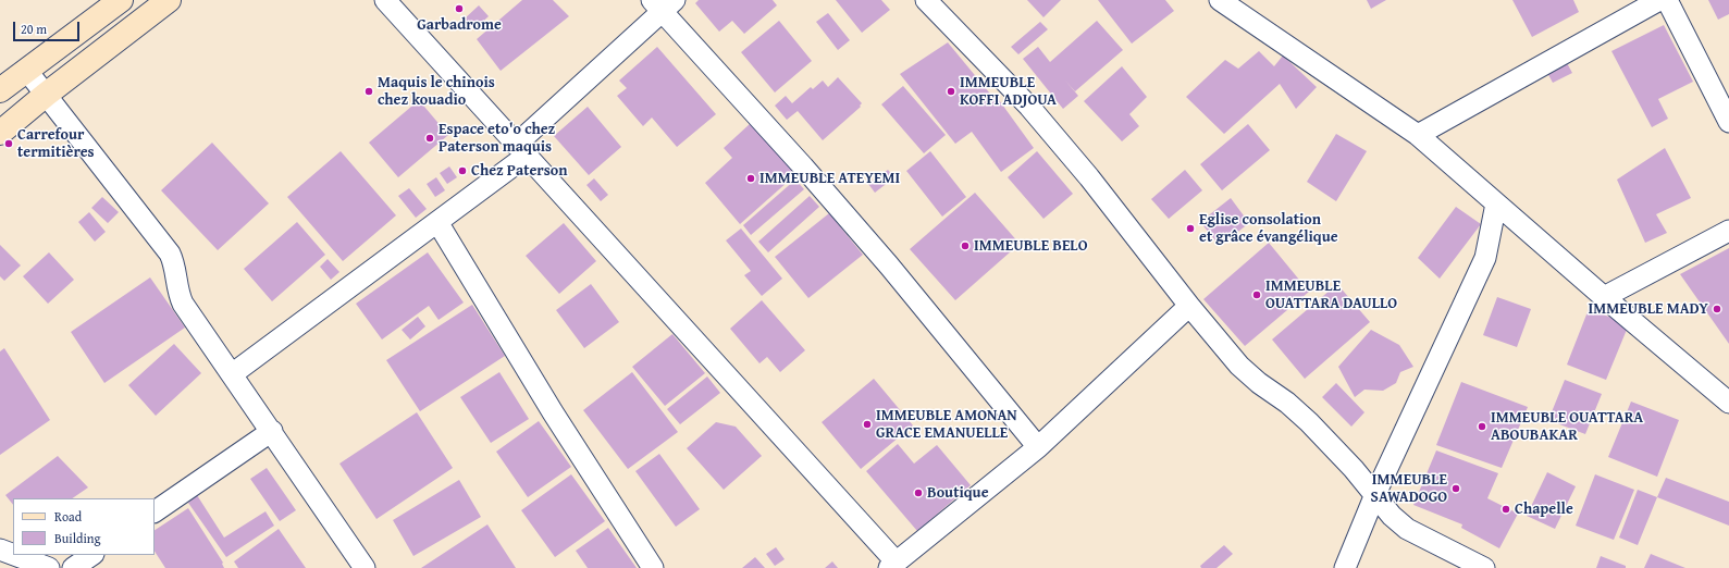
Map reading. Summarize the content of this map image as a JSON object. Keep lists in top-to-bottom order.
{
  "places": [
    "Garbadrome",
    "Maquis le chinois chez kouadio",
    "IMMEUBLE KOFFI ADJOUA",
    "Espace eto'o chez Paterson maquis",
    "Carrefour termitières",
    "Chez Paterson",
    "IMMEUBLE ATEYEMI",
    "Eglise consolation et grâce évangélique",
    "IMMEUBLE BELO",
    "IMMEUBLE OUATTARA DAULLO",
    "IMMEUBLE MADY",
    "IMMEUBLE AMONAN GRACE EMANUELLE",
    "IMMEUBLE OUATTARA ABOUBAKAR",
    "IMMEUBLE SAWADOGO",
    "Boutique",
    "Chapelle"
  ],
  "legend": ["Road", "Building"],
  "scale_bar": "20 m"
}
